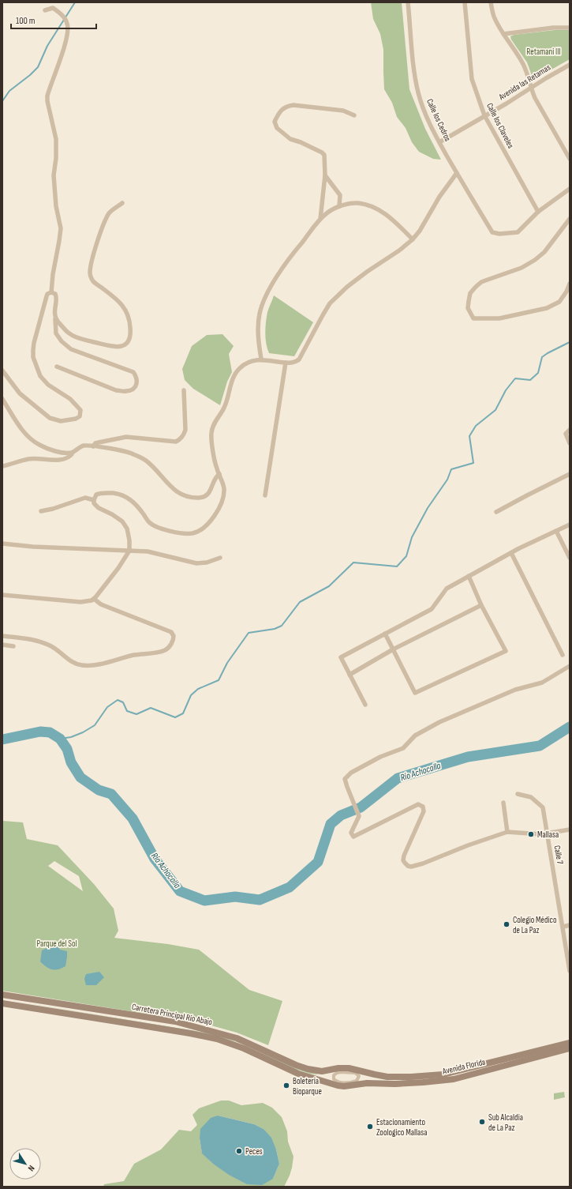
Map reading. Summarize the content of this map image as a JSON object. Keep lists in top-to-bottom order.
{
  "streets": {
    "main road": ["Carretera Principal Río Abajo", "Avenida Florida"],
    "street": [
      "Avenida las Retamas",
      "Calle los Cedros",
      "Calle los Claveles",
      "Calle 7"
    ]
  },
  "crossings": [
    ["Avenida las Retamas", "Calle los Cedros"],
    ["Avenida las Retamas", "Calle los Claveles"],
    ["Calle los Cedros", "Calle los Claveles"],
    ["Carretera Principal Río Abajo", "Avenida Florida"]
  ],
  "water": ["Río Achocalla"],
  "parks": ["Retamani III", "Parque del Sol"],
  "places": [
    "Mallasa",
    "Colegio Médico de La Paz",
    "Boletería Bioparque",
    "Sub Alcaldia de La Paz",
    "Estacionamiento Zoologico Mallasa",
    "Peces"
  ],
  "scale_bar": "100 m",
  "north": "bottom right"
}
